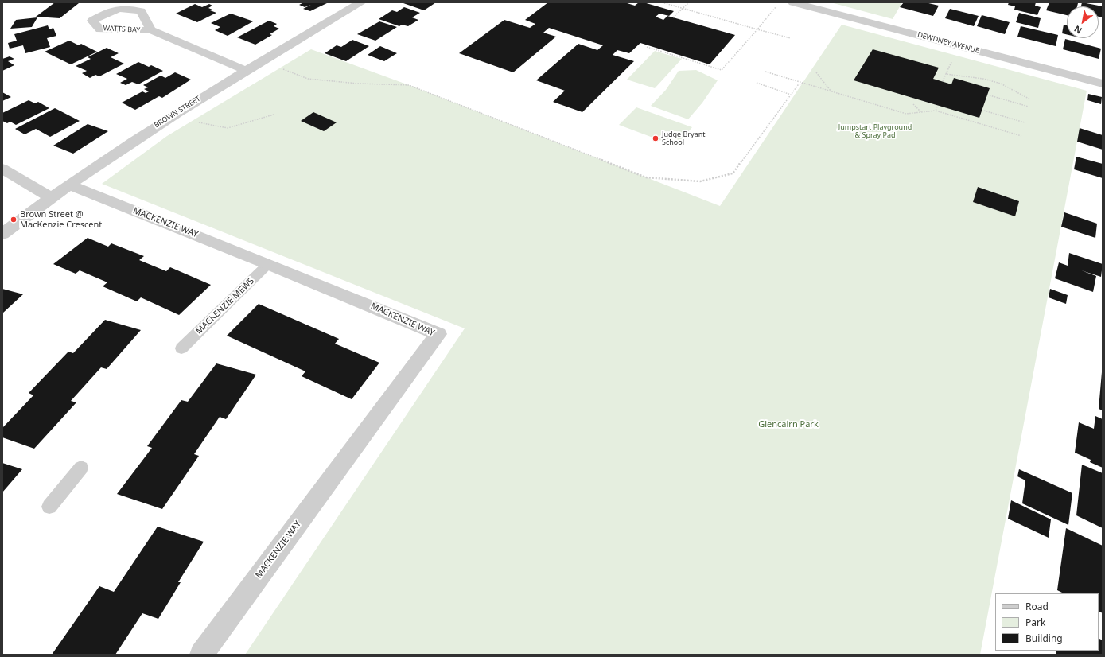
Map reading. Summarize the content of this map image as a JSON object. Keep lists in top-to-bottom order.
{
  "streets": {
    "street": [
      "WATTS BAY",
      "DEWDNEY AVENUE",
      "BROWN STREET",
      "MACKENZIE WAY"
    ],
    "lane": ["MACKENZIE MEWS"]
  },
  "crossings": [
    ["WATTS BAY", "BROWN STREET"],
    ["BROWN STREET", "MACKENZIE WAY"],
    ["MACKENZIE WAY", "MACKENZIE MEWS"]
  ],
  "parks": ["Jumpstart Playground & Spray Pad", "Glencairn Park"],
  "places": ["Judge Bryant School", "Brown Street @ MacKenzie Crescent"],
  "legend": ["Road", "Park", "Building"],
  "north": "bottom left"
}
